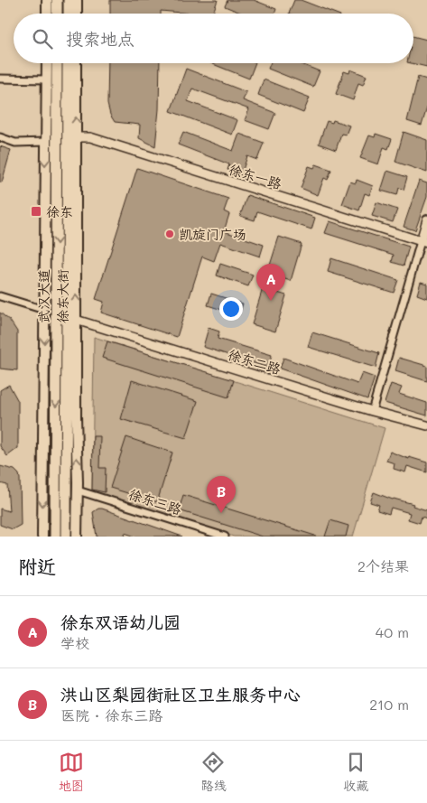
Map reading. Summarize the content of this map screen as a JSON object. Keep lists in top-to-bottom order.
{
  "streets": {
    "highway": ["武汉大道"],
    "main road": ["徐东大街"],
    "street": ["徐东一路", "徐东二路", "徐东三路"]
  },
  "crossings": [
    ["徐东一路", "徐东大街"],
    ["徐东大街", "徐东二路"],
    ["徐东大街", "徐东三路"]
  ],
  "places": {
    "transit": ["徐东"],
    "other": ["凯旋门广场"]
  },
  "page": {
    "search": "搜索地点",
    "pins": ["A", "B"],
    "heading": ["附近", "2个结果"],
    "list": [
      {
        "mark": "A",
        "name": "徐东双语幼儿园",
        "note": "学校",
        "value": "40 m"
      },
      {
        "mark": "B",
        "name": "洪山区梨园街社区卫生服务中心",
        "note": "医院 · 徐东三路",
        "value": "210 m"
      }
    ],
    "nav": ["地图", "路线", "收藏"]
  }
}
